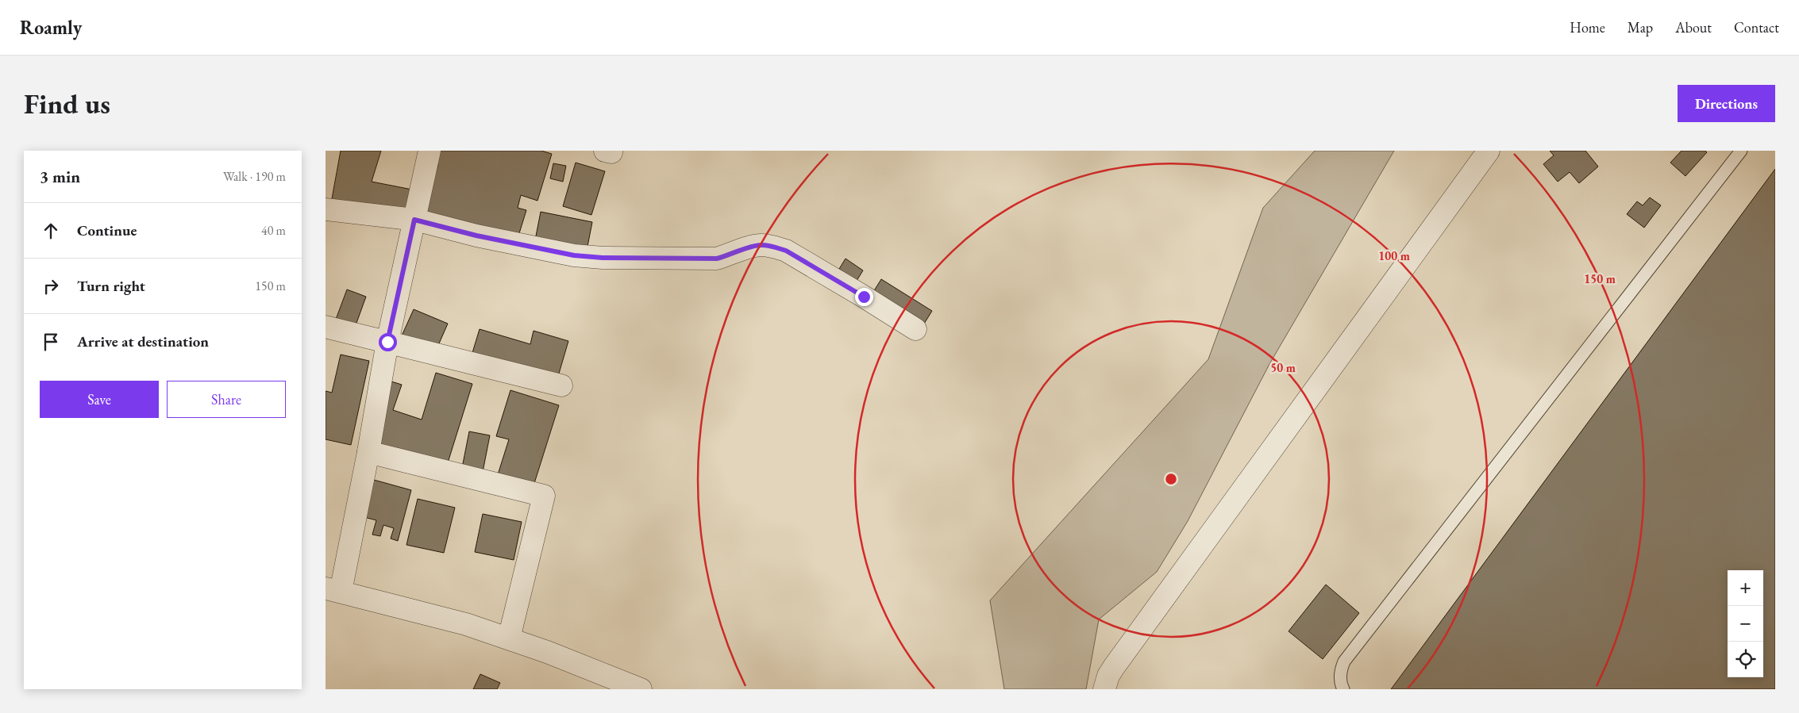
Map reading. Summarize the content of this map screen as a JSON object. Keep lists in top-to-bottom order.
{
  "page": {
    "header": "Roamly",
    "nav": [
      "Home",
      "Map",
      "About",
      "Contact"
    ],
    "buttons": [
      "Directions",
      ["Save", "Share"]
    ],
    "title": "Find us",
    "heading": ["3 min", "Walk · 190 m"],
    "list": [
      ["Continue", "40 m"],
      ["Turn right", "150 m"],
      "Arrive at destination"
    ],
    "map_buttons": ["+", "−"]
  },
  "rings": ["100 m", "150 m", "50 m"]
}
